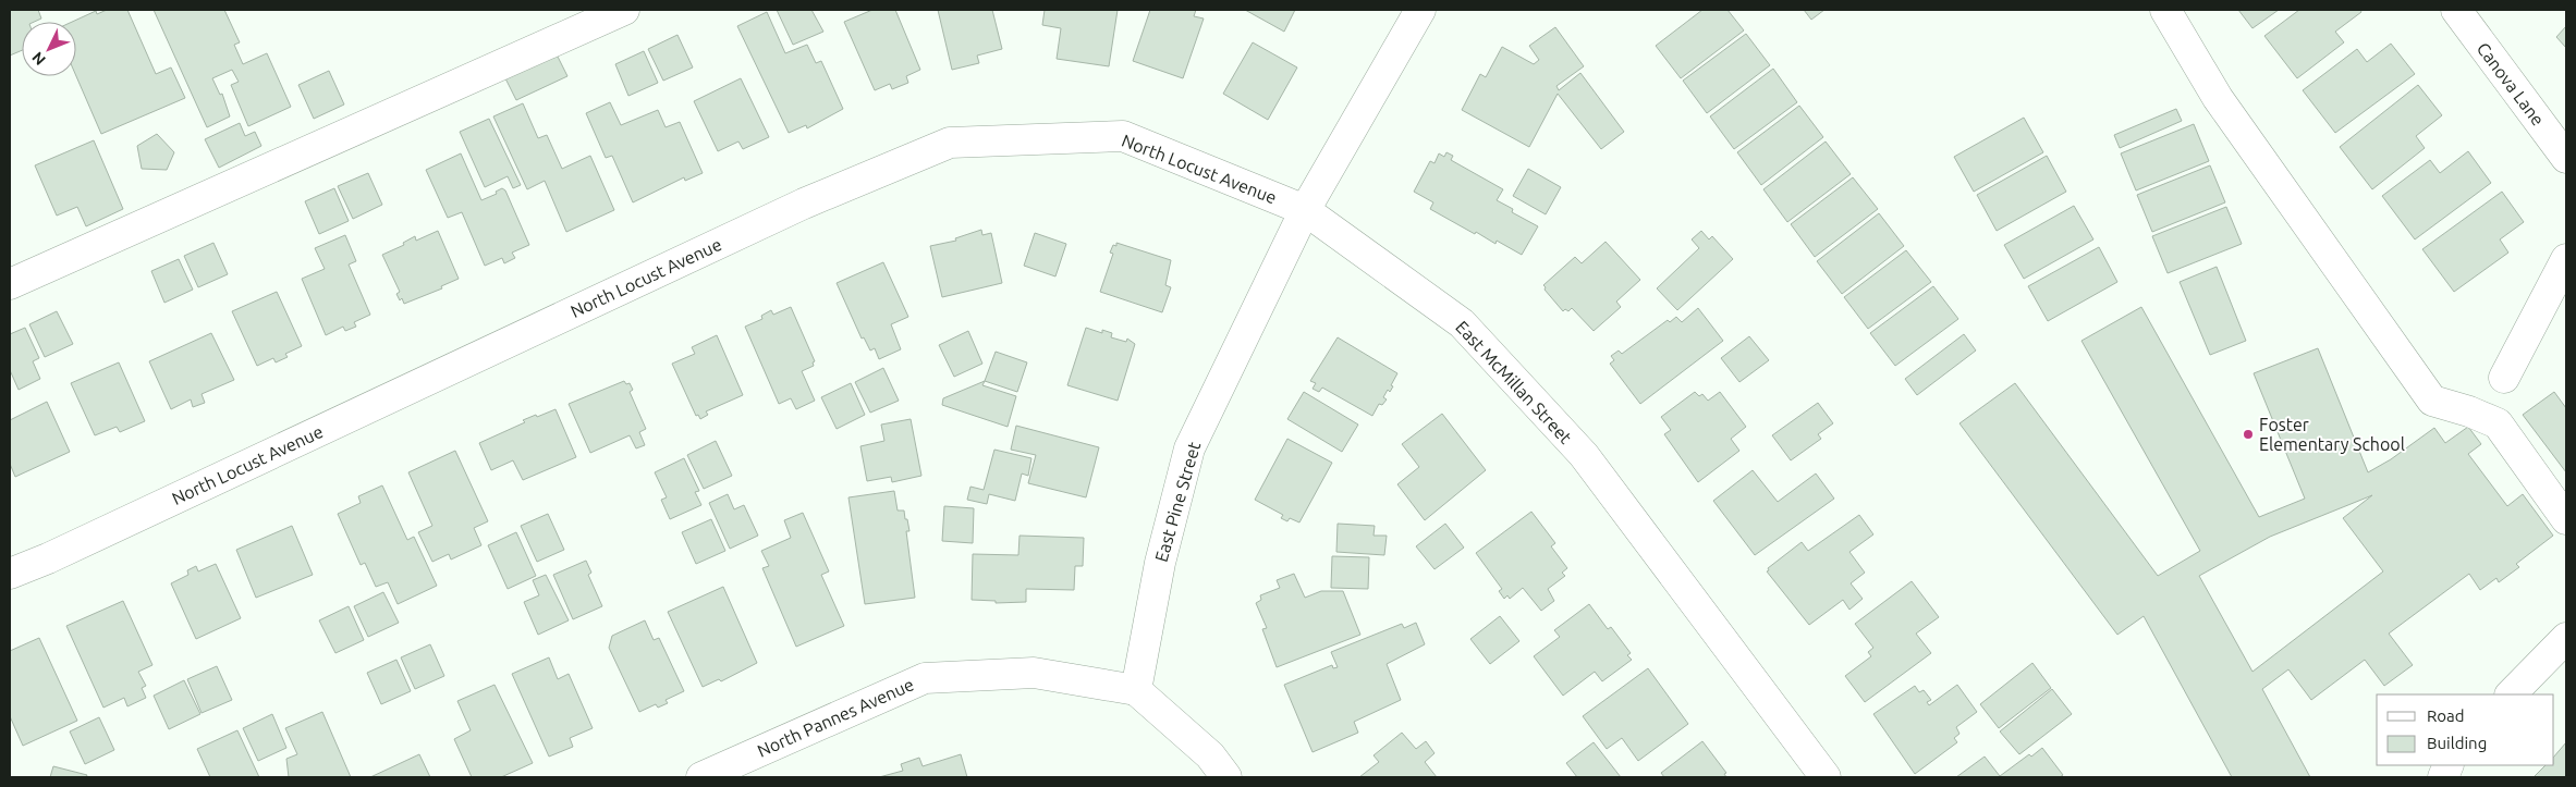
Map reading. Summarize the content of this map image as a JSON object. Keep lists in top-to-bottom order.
{
  "streets": {
    "street": [
      "Canova Lane",
      "North Locust Avenue",
      "East McMillan Street",
      "East Pine Street",
      "North Pannes Avenue"
    ]
  },
  "crossings": [
    ["North Locust Avenue", "East McMillan Street"],
    ["North Locust Avenue", "East Pine Street"],
    ["East McMillan Street", "East Pine Street"],
    ["East Pine Street", "North Pannes Avenue"]
  ],
  "places": ["Foster Elementary School"],
  "legend": ["Road", "Building"],
  "north": "bottom left"
}
